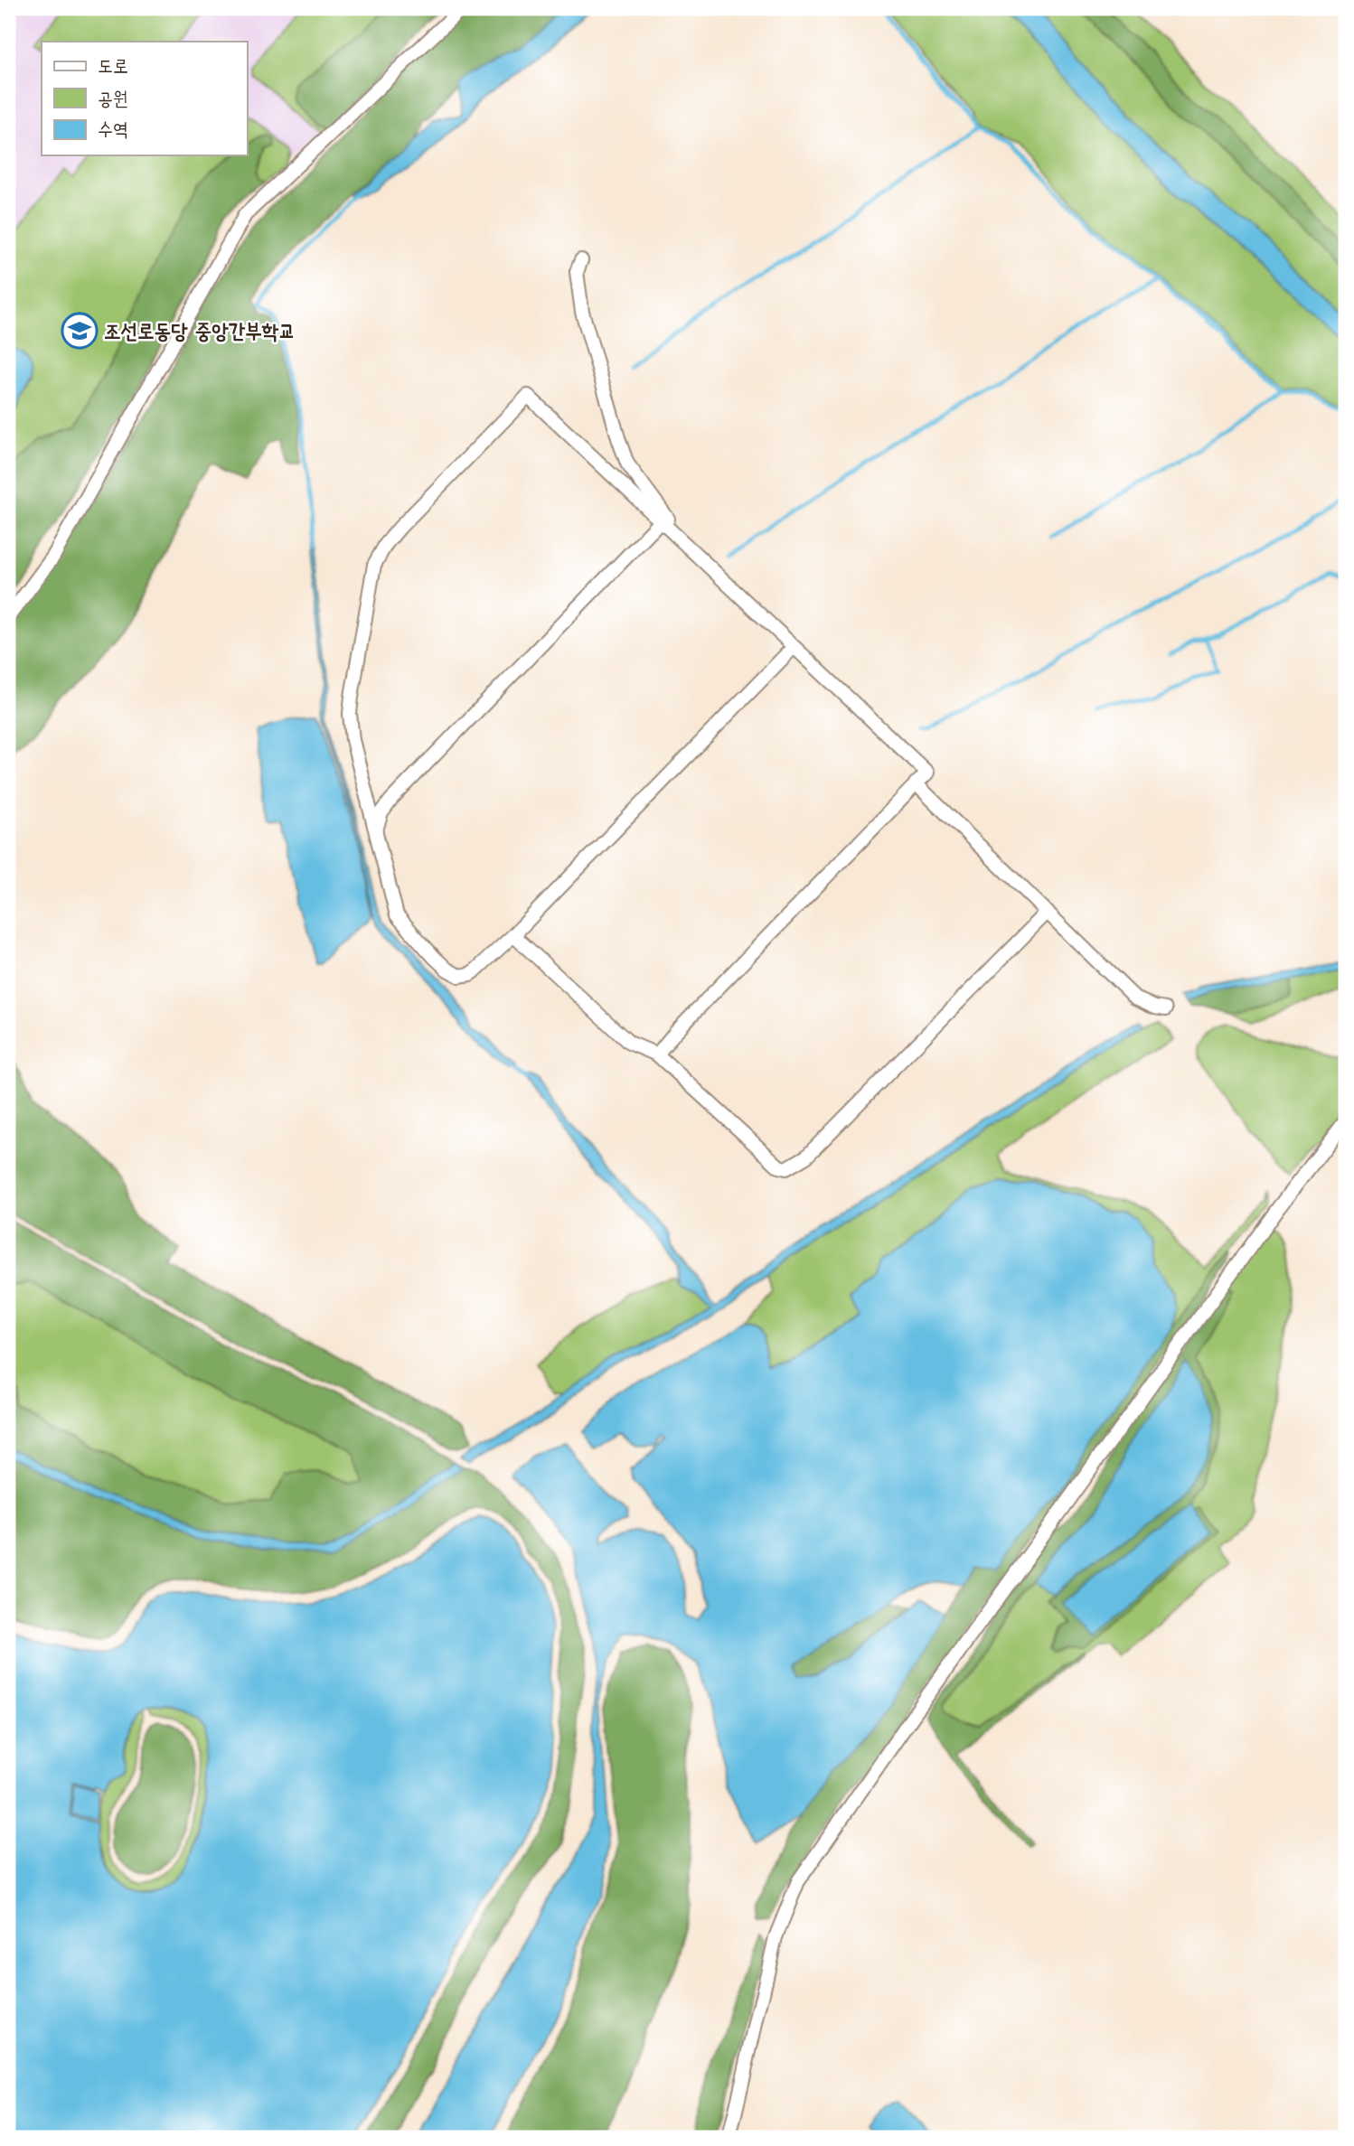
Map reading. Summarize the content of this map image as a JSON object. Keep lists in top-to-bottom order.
{
  "places": {
    "school or university": ["조선로동당 중앙간부학교"]
  },
  "legend": ["도로", "공원", "수역"]
}
